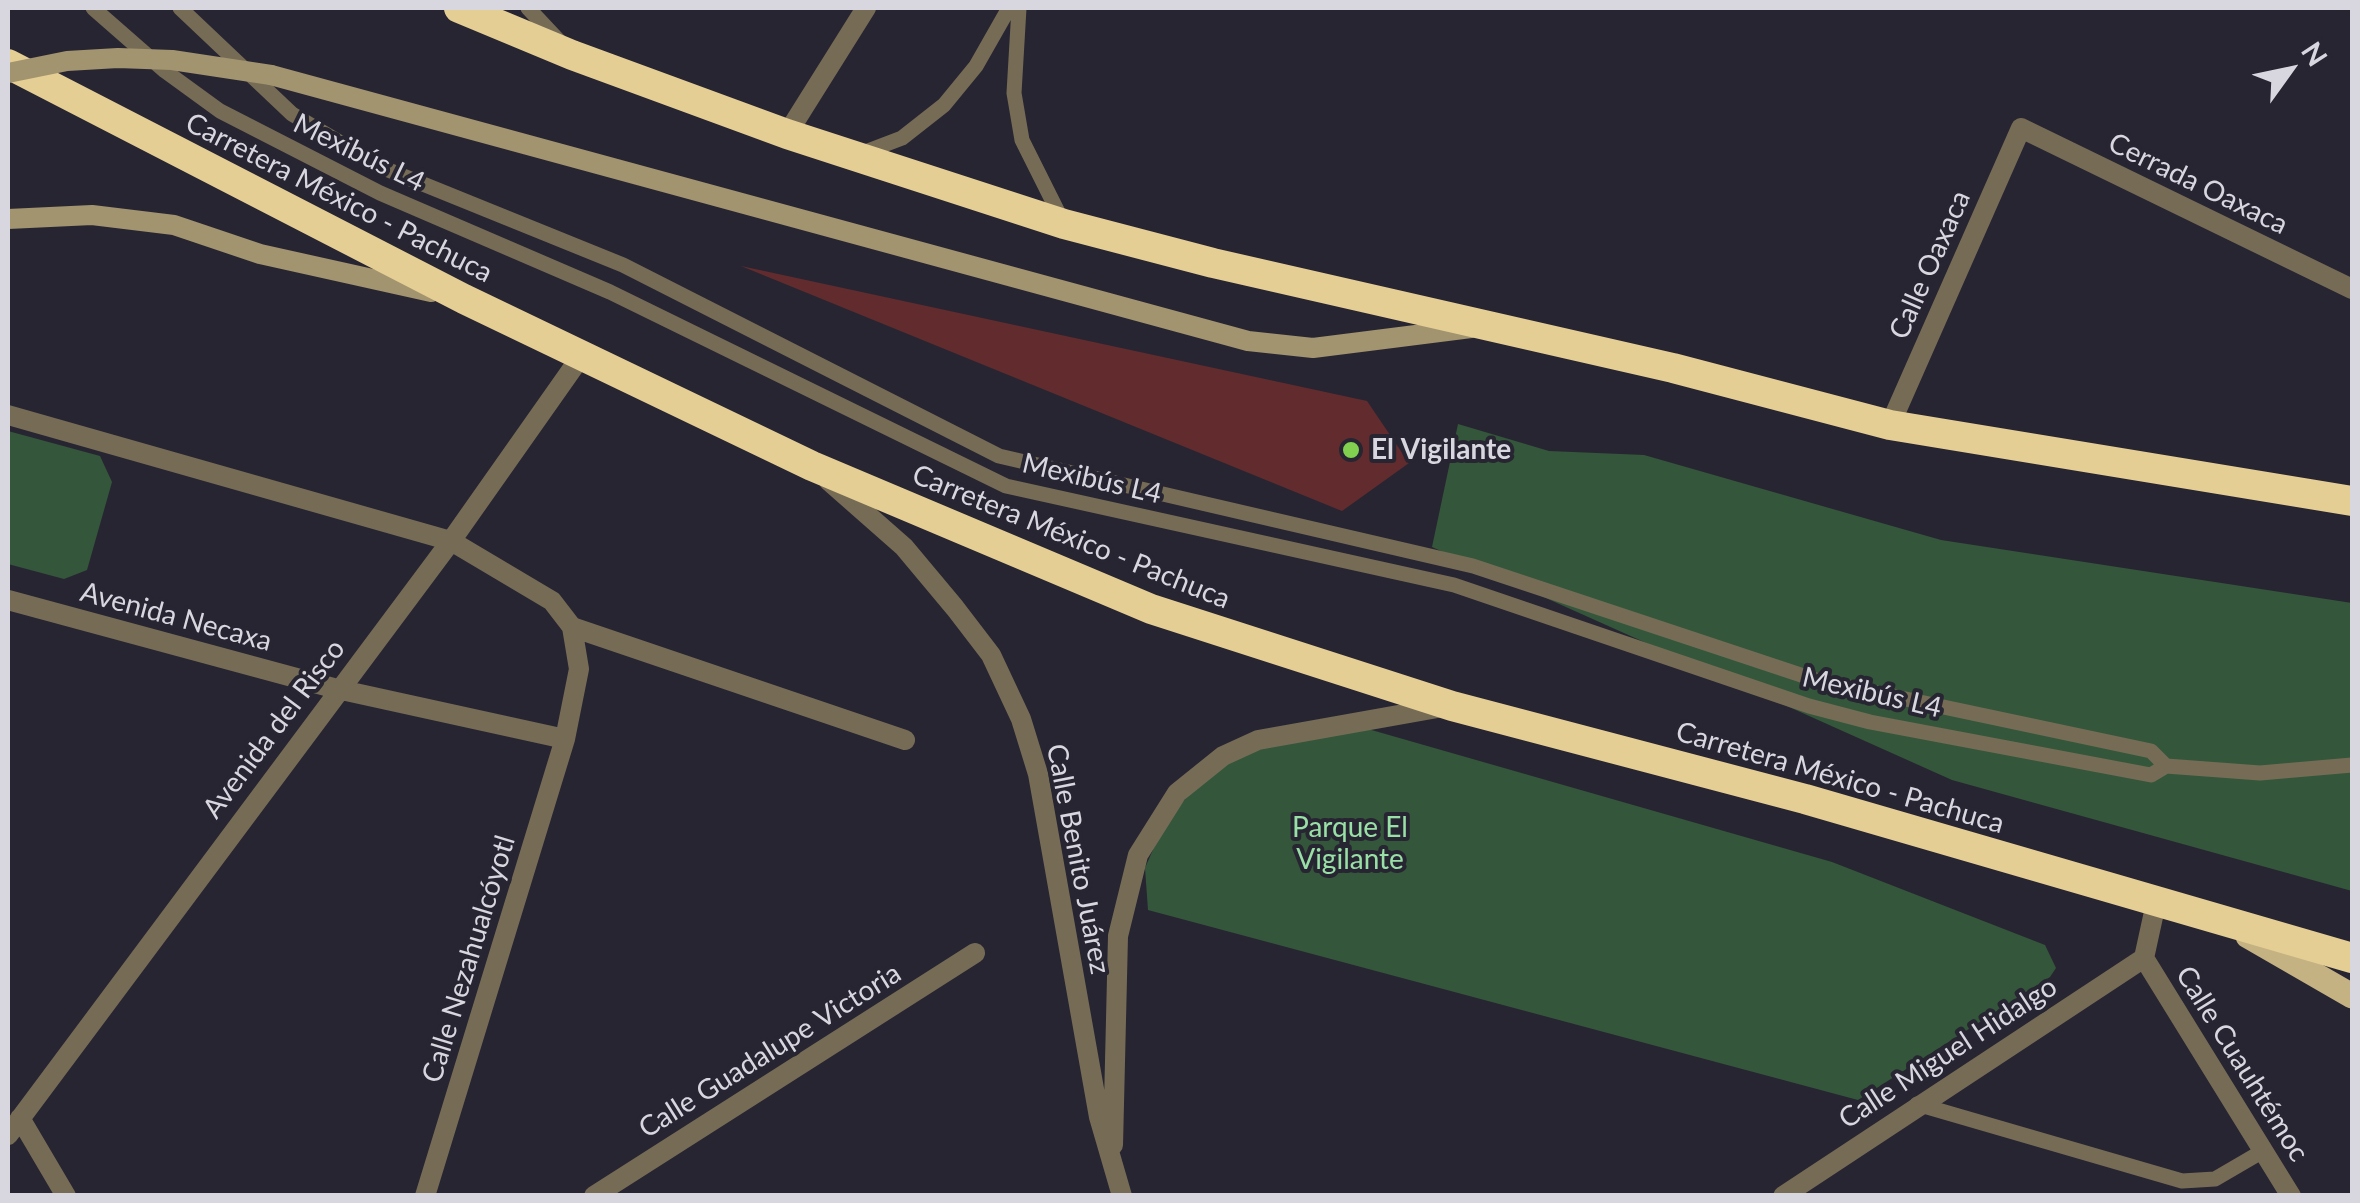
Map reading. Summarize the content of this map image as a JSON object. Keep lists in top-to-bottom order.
{
  "streets": {
    "highway": ["Carretera México - Pachuca"],
    "street": [
      "Cerrada Oaxaca",
      "Calle Oaxaca",
      "Avenida Necaxa",
      "Avenida del Risco",
      "Calle Benito Juárez",
      "Calle Nezahualcóyotl",
      "Calle Guadalupe Victoria",
      "Calle Miguel Hidalgo",
      "Calle Cuauhtémoc"
    ],
    "lane": ["Mexibús L4"]
  },
  "crossings": [
    ["Cerrada Oaxaca", "Calle Oaxaca"],
    ["Carretera México - Pachuca", "Avenida del Risco"],
    ["Carretera México - Pachuca", "Calle Benito Juárez"],
    ["Carretera México - Pachuca", "Calle Cuauhtémoc"],
    ["Avenida Necaxa", "Avenida del Risco"],
    ["Avenida Necaxa", "Calle Nezahualcóyotl"],
    ["Calle Miguel Hidalgo", "Calle Cuauhtémoc"]
  ],
  "parks": ["Parque El Vigilante"],
  "places": ["El Vigilante"],
  "north": "top right"
}
